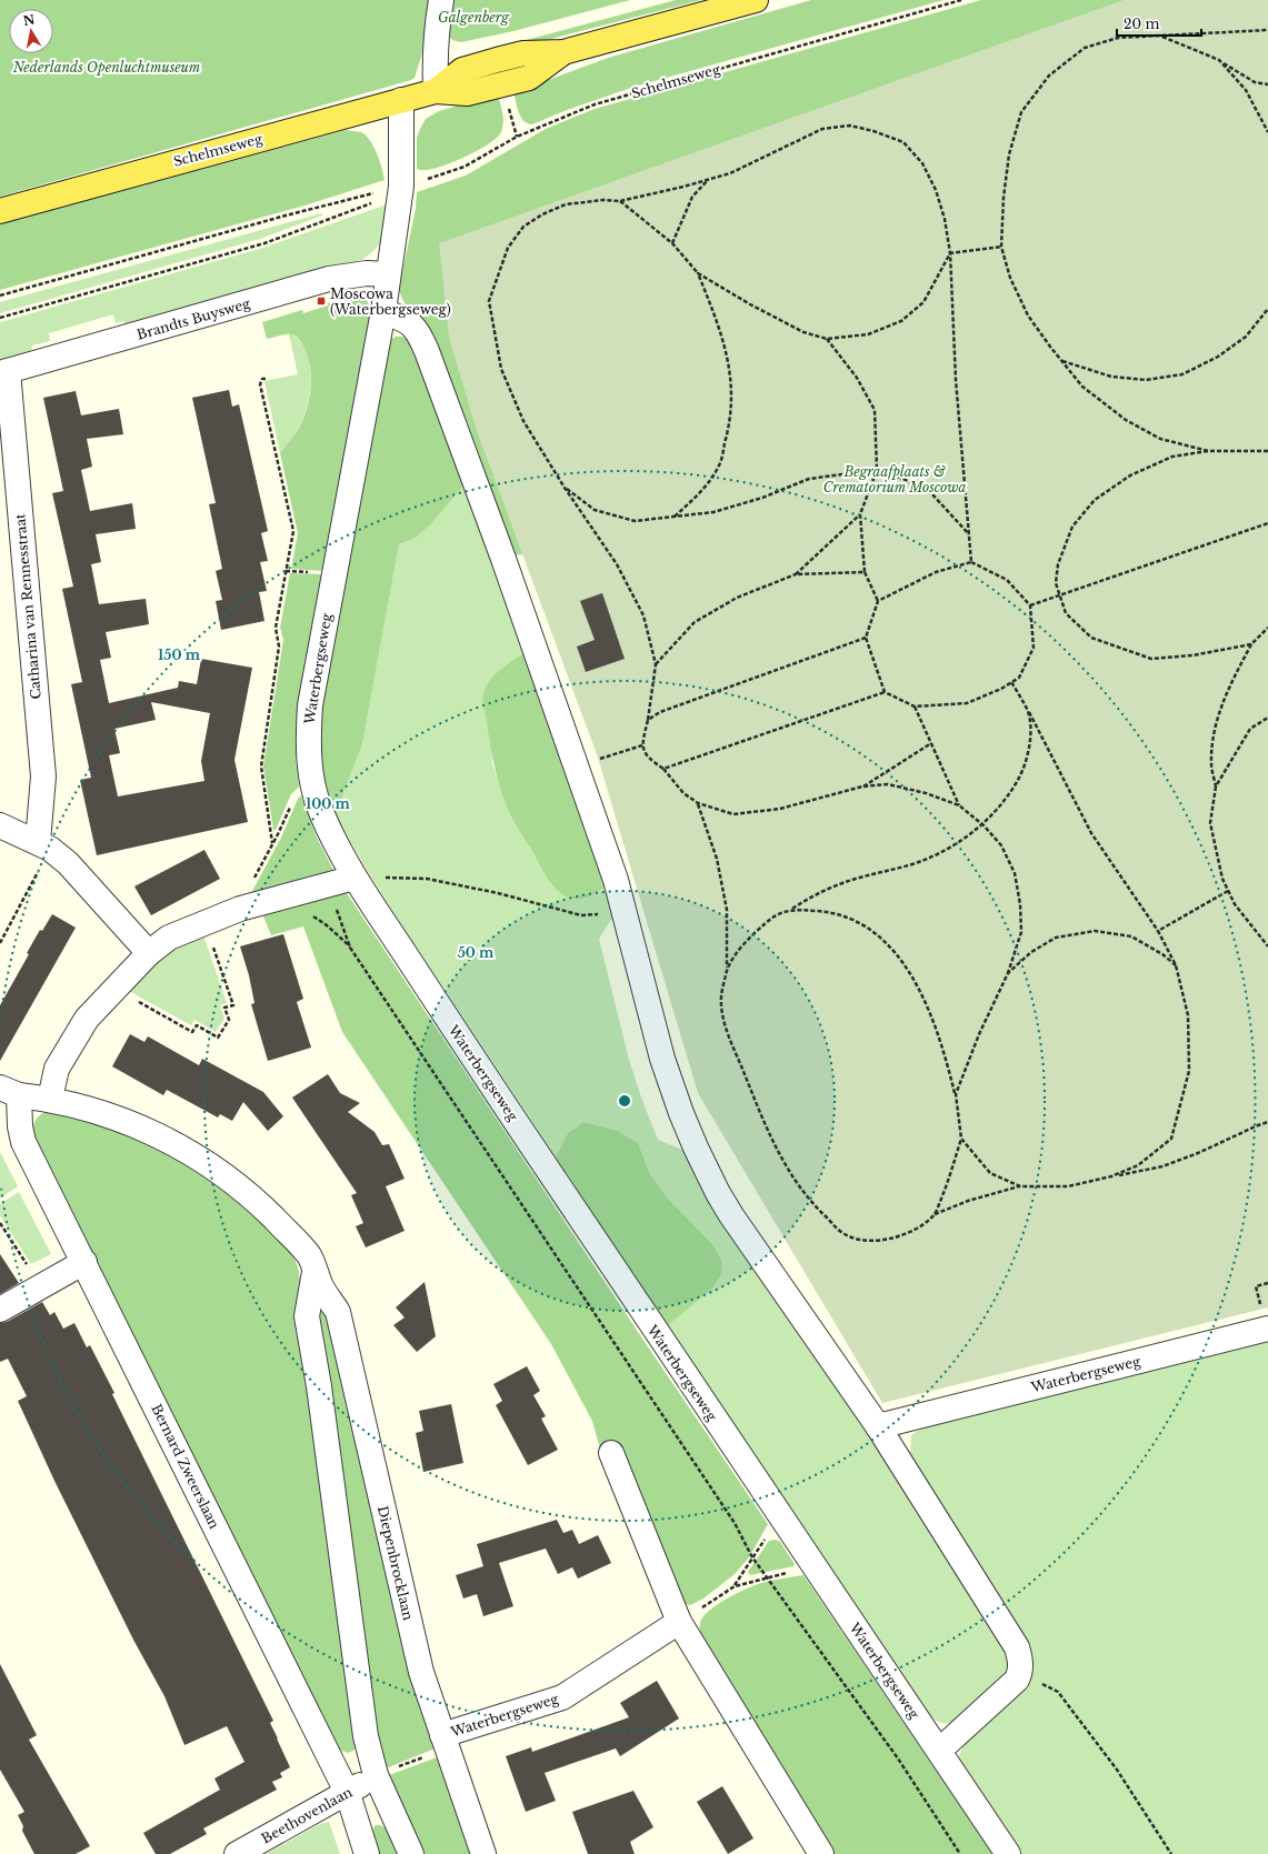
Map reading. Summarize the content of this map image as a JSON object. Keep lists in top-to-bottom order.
{
  "streets": {
    "main road": ["Schelmseweg"],
    "street": [
      "Brandts Buysweg",
      "Catharina van Rennesstraat",
      "Waterbergseweg",
      "Bernard Zweerslaan",
      "Diepenbrocklaan",
      "Beethovenlaan"
    ]
  },
  "crossings": [
    ["Schelmseweg", "Waterbergseweg"],
    ["Brandts Buysweg", "Catharina van Rennesstraat"],
    ["Brandts Buysweg", "Waterbergseweg"],
    ["Waterbergseweg", "Diepenbrocklaan"],
    ["Bernard Zweerslaan", "Diepenbrocklaan"],
    ["Bernard Zweerslaan", "Beethovenlaan"]
  ],
  "parks": ["Galgenberg", "Nederlands Openluchtmuseum", "Begraafplaats & Crematorium Moscowa"],
  "places": {
    "transit": ["Moscowa (Waterbergseweg)"]
  },
  "scale_bar": "20 m",
  "north": "top",
  "rings": ["150 m", "100 m", "50 m"]
}
